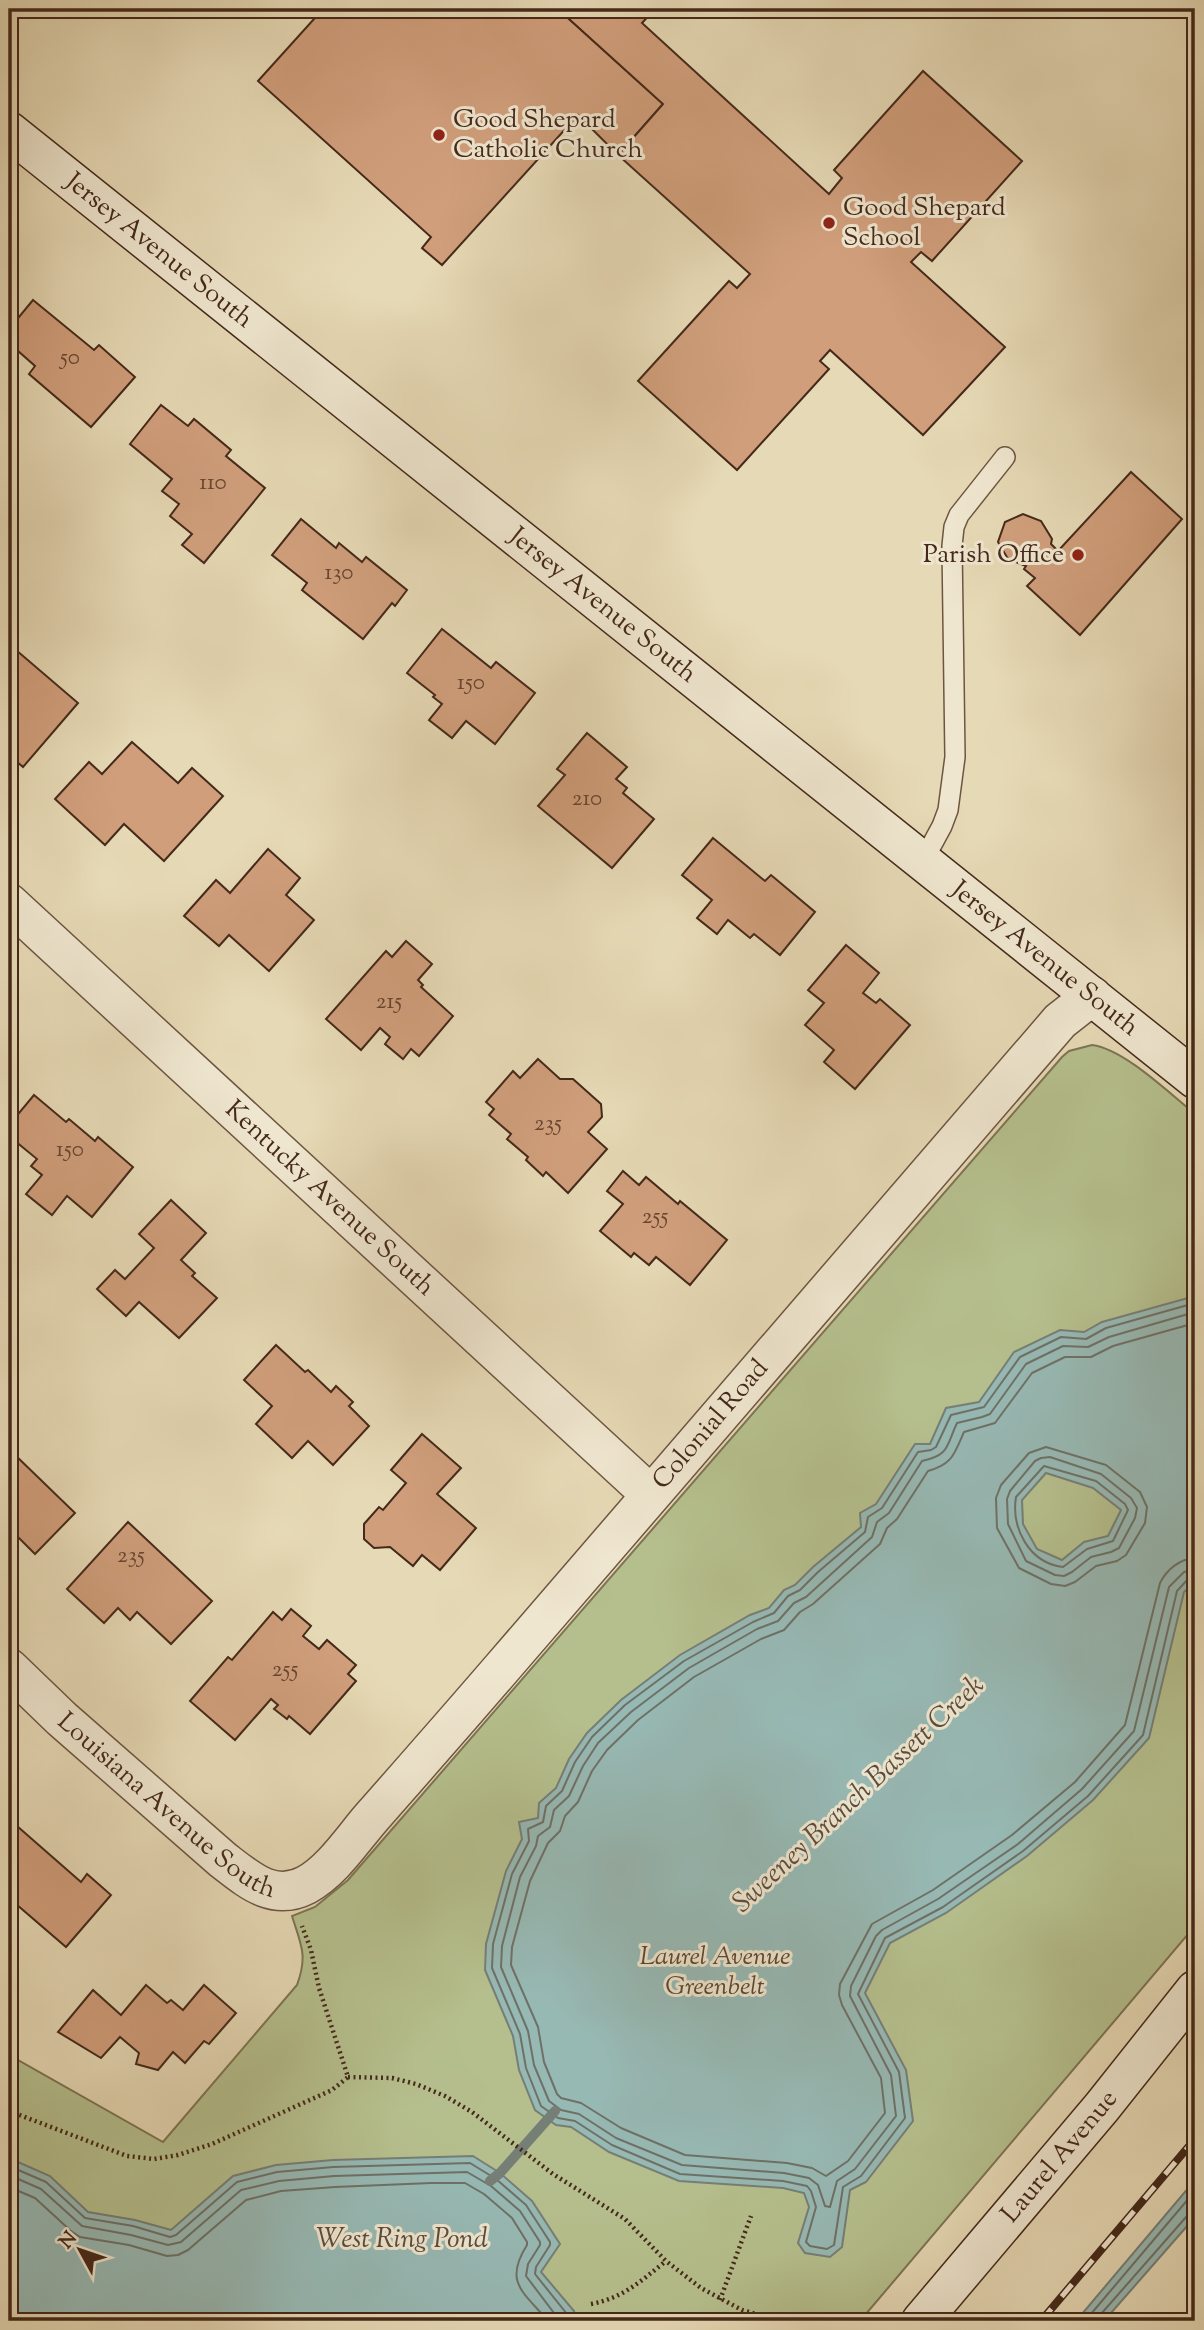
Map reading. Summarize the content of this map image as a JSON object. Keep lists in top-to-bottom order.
{
  "streets": {
    "street": [
      "Jersey Avenue South",
      "Kentucky Avenue South",
      "Colonial Road",
      "Louisiana Avenue South",
      "Laurel Avenue"
    ]
  },
  "crossings": [
    ["Jersey Avenue South", "Colonial Road"],
    ["Kentucky Avenue South", "Colonial Road"],
    ["Colonial Road", "Louisiana Avenue South"]
  ],
  "water": ["Sweeney Branch Bassett Creek", "West Ring Pond"],
  "parks": ["Laurel Avenue Greenbelt"],
  "places": ["Good Shepard Catholic Church", "Good Shepard School", "Parish Office"],
  "house_numbers": [
    "50",
    "110",
    "130",
    "150",
    "210",
    "215",
    "235",
    "150",
    "255",
    "235",
    "255"
  ],
  "north": "top left"
}
